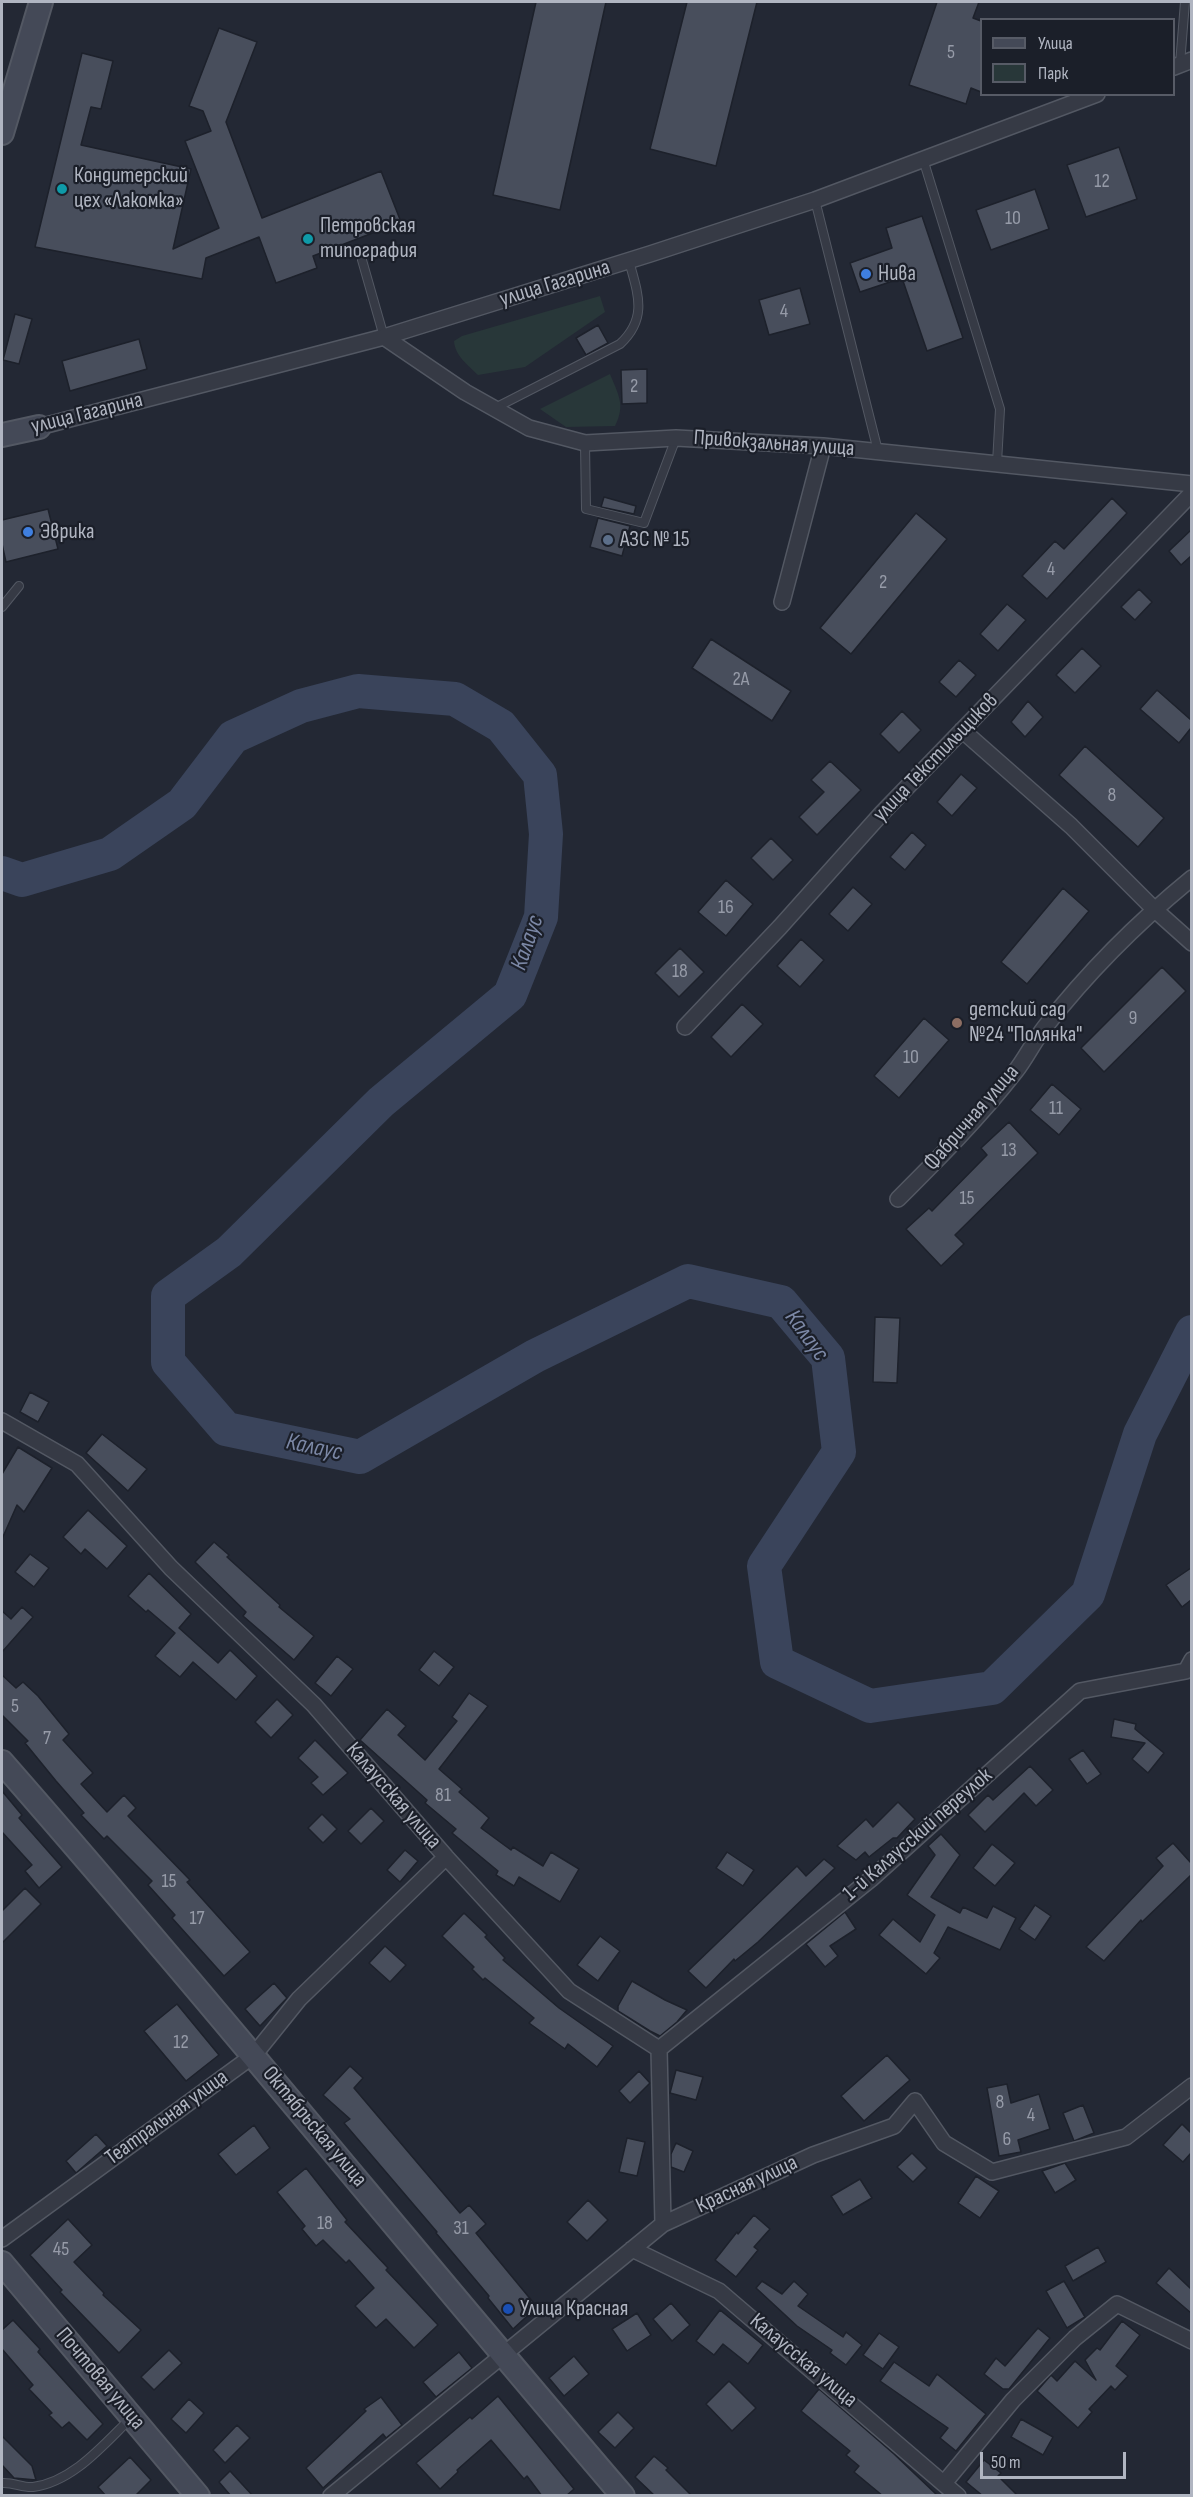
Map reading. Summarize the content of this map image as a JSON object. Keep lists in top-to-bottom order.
{
  "streets": {
    "main road": ["улица Гагарина", "Октябрьская улица", "Почтовая улица"],
    "street": [
      "Привокзальная улица",
      "улица Текстильщиков",
      "Фабричная улица",
      "Калаусская улица",
      "1-й Калаусский переулок",
      "Театральная улица",
      "Красная улица"
    ]
  },
  "crossings": [
    ["улица Гагарина", "Привокзальная улица"],
    ["Калаусская улица", "1-й Калаусский переулок"],
    ["Калаусская улица", "Театральная улица"],
    ["Калаусская улица", "Красная улица"],
    ["Театральная улица", "Октябрьская улица"],
    ["Октябрьская улица", "Красная улица"]
  ],
  "water": ["Калаус"],
  "places": [
    "Кондитерский цех «Лакомка»",
    "Петровская типография",
    "Нива",
    "Эврика",
    "АЗС № 15",
    "детский сад №24 \"Полянка\"",
    "Улица Красная"
  ],
  "house_numbers": [
    "5",
    "12",
    "10",
    "4",
    "2",
    "4",
    "2",
    "2А",
    "8",
    "16",
    "18",
    "9",
    "10",
    "11",
    "13",
    "15",
    "5",
    "7",
    "81",
    "15",
    "17",
    "12",
    "8",
    "4",
    "6",
    "18",
    "31",
    "45"
  ],
  "legend": ["Улица", "Парк"],
  "scale_bar": "50 m"
}
